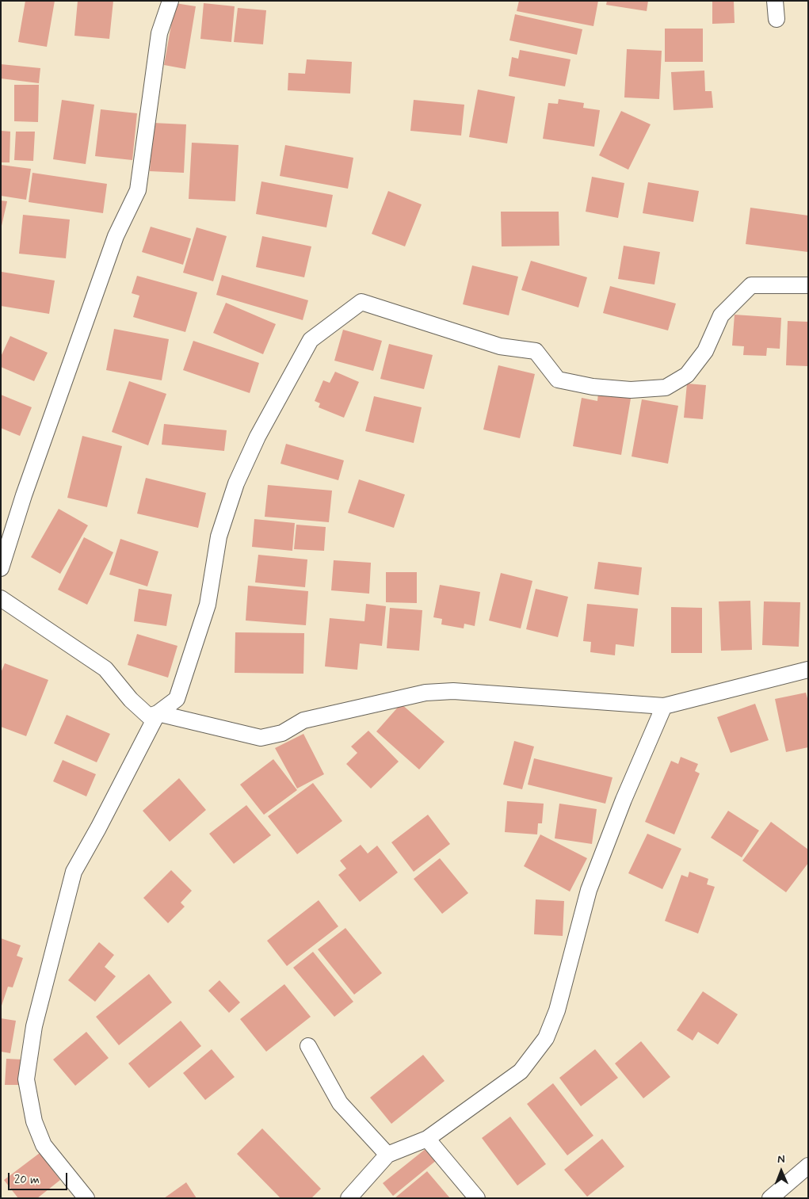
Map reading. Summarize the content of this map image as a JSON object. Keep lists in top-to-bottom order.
{
  "scale_bar": "20 m",
  "north": "top"
}
